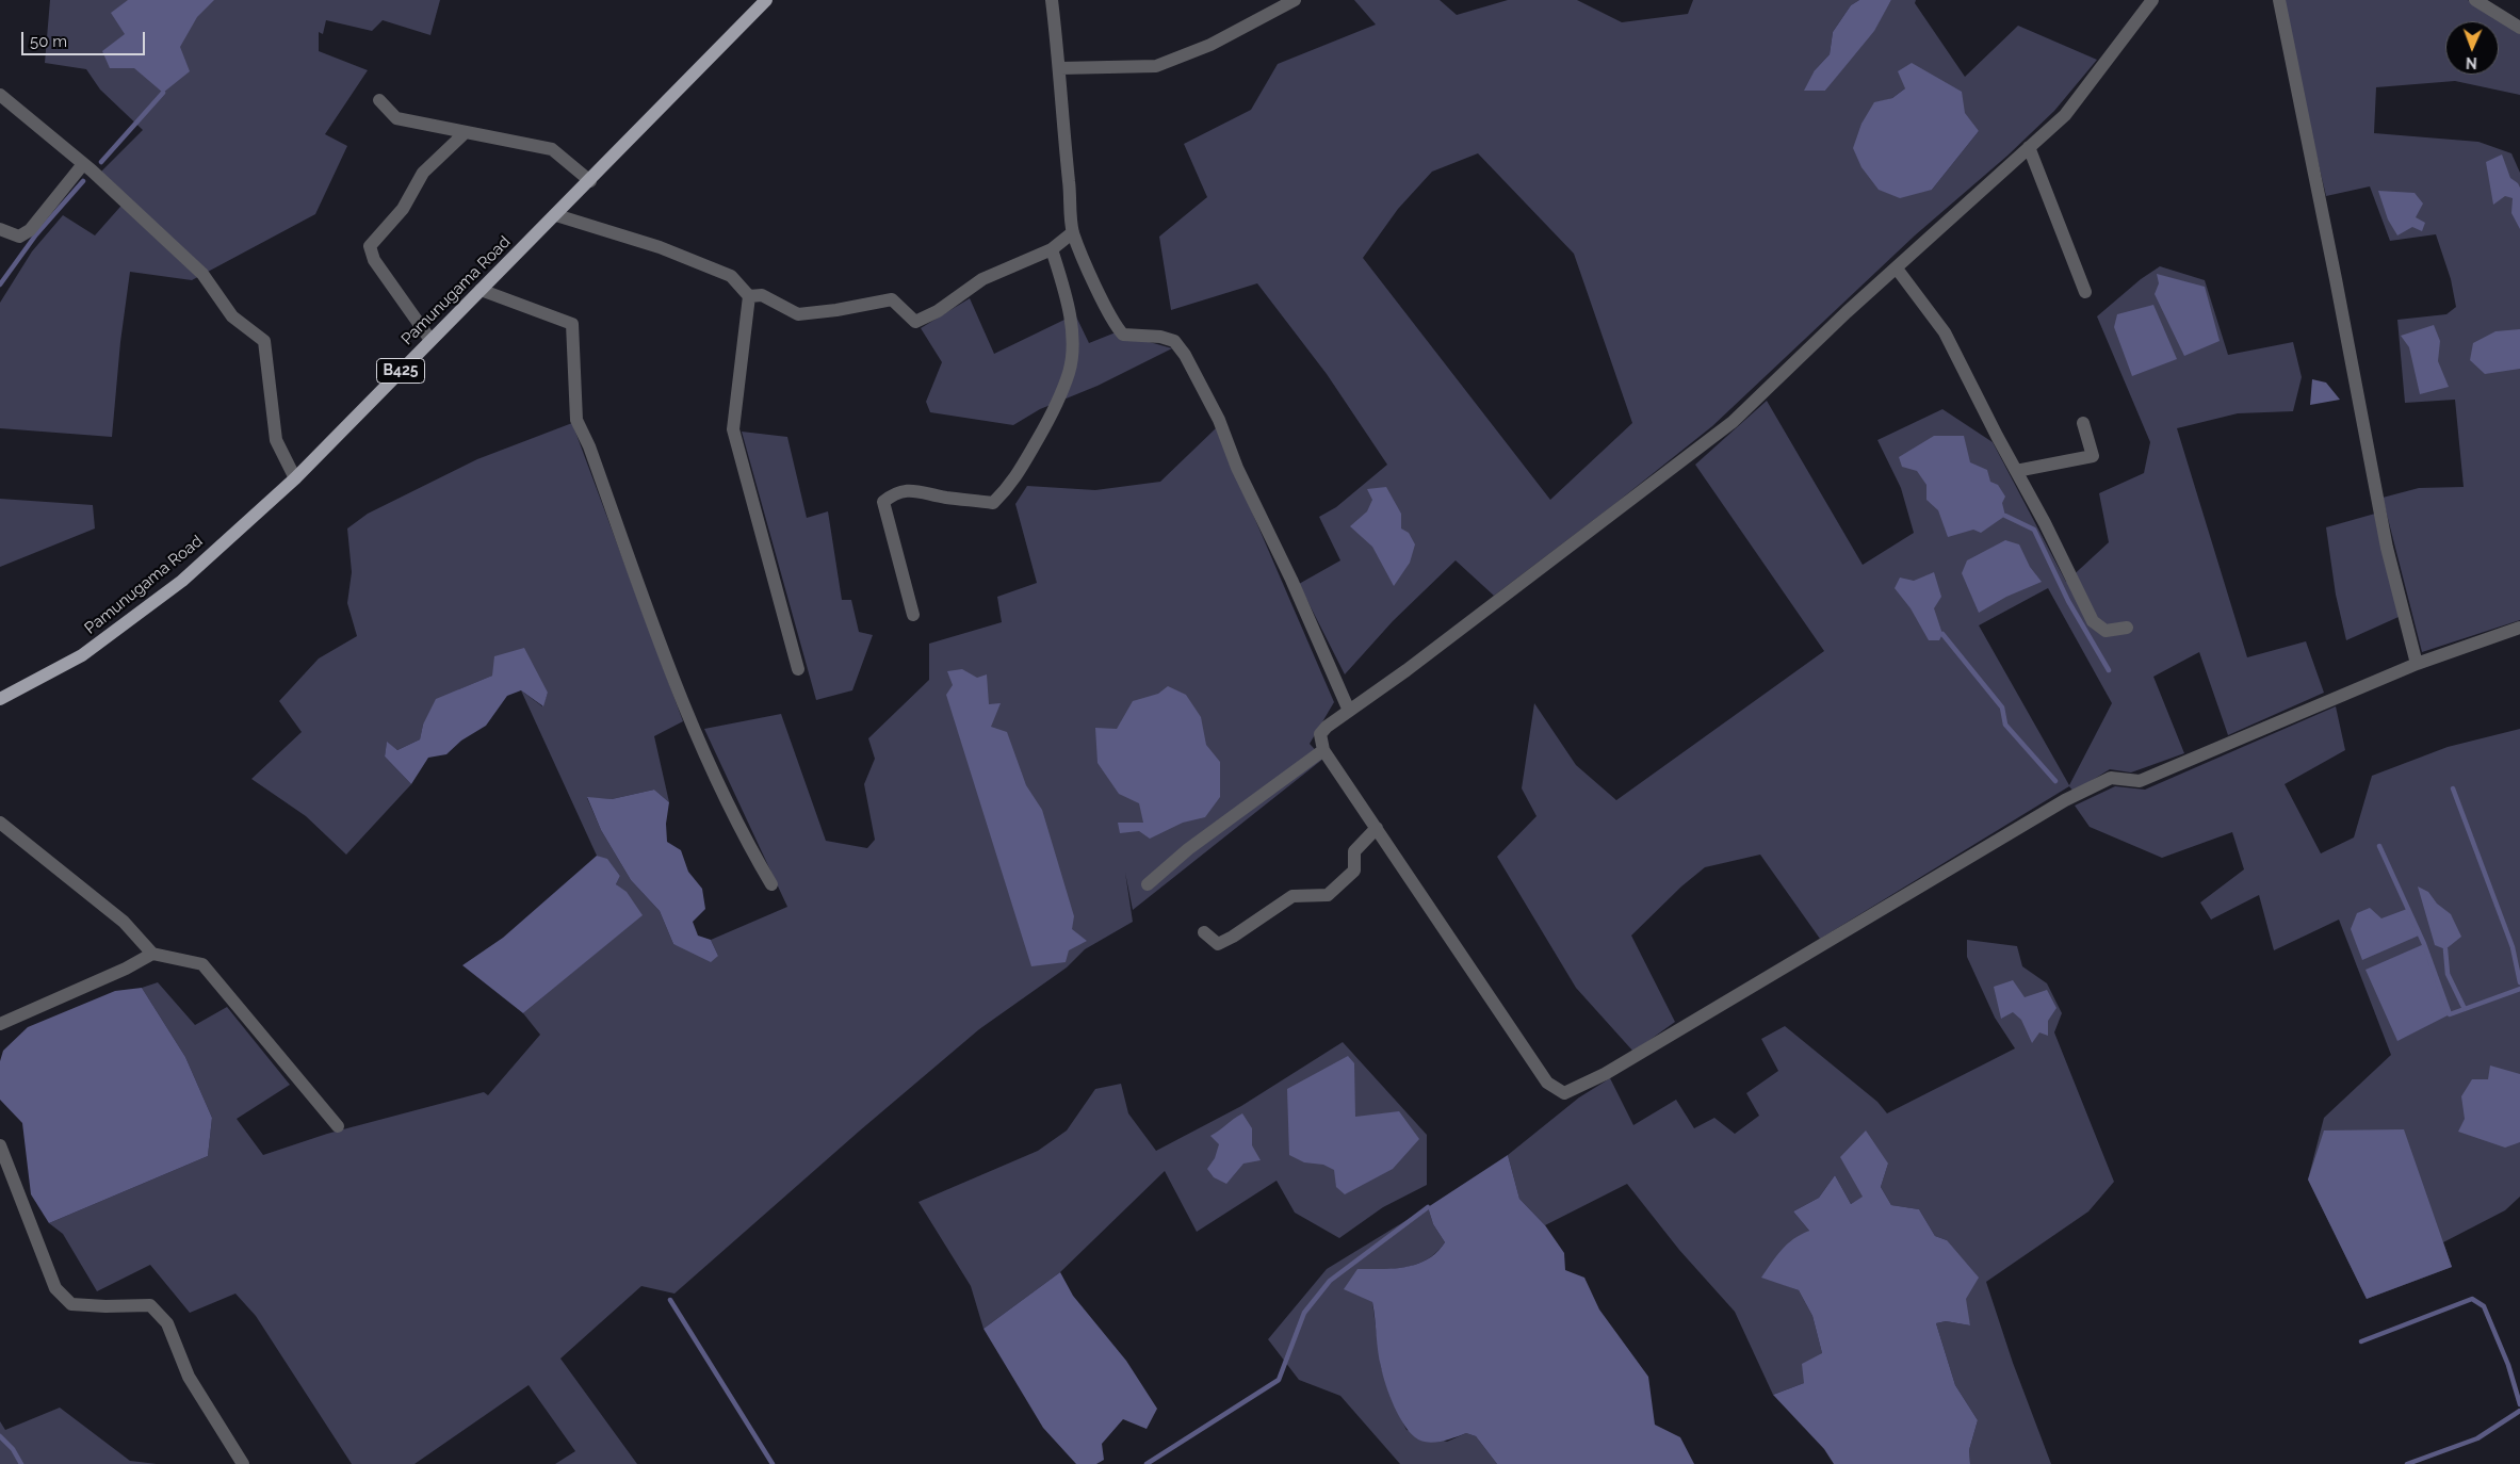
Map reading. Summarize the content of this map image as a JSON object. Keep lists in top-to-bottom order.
{
  "streets": {
    "main road": ["Pamunugama Road", "B425"]
  },
  "scale_bar": "50 m",
  "north": "bottom"
}
